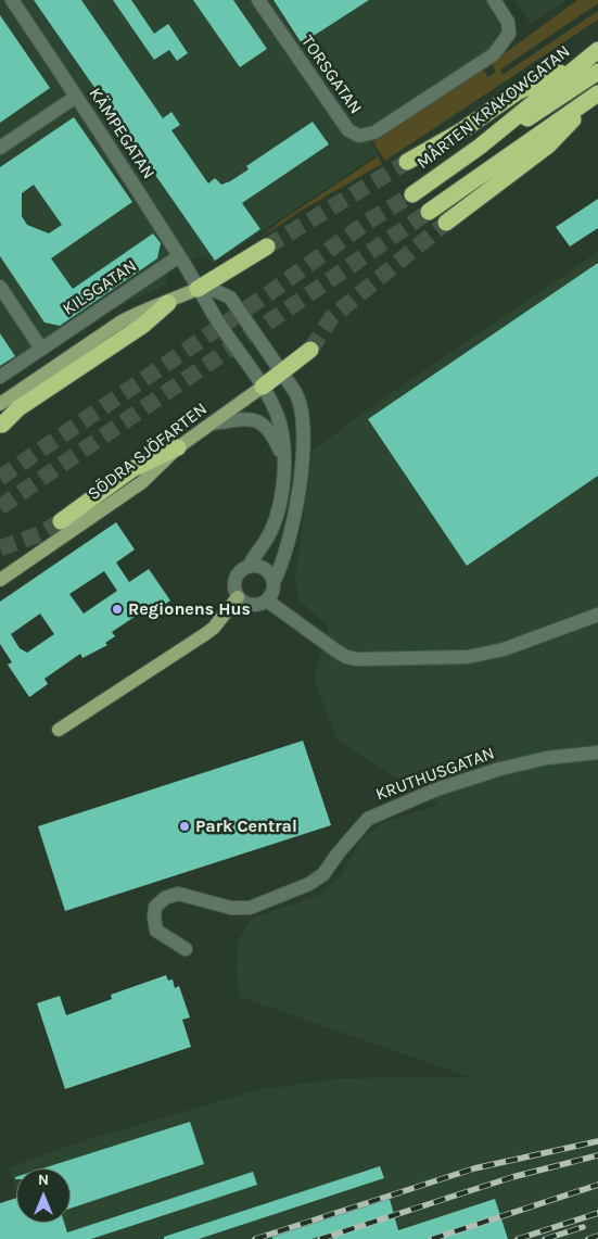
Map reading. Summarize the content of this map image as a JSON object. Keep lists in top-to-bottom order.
{
  "streets": {
    "highway": ["MÅRTEN KRAKOWGATAN"],
    "main road": ["SÖDRA SJÖFARTEN"],
    "street": [
      "TORSGATAN",
      "KÄMPEGATAN",
      "KILSGATAN",
      "KRUTHUSGATAN"
    ]
  },
  "crossings": [
    ["KÄMPEGATAN", "KILSGATAN"],
    ["KÄMPEGATAN", "SÖDRA SJÖFARTEN"]
  ],
  "places": ["Regionens Hus", "Park Central"],
  "north": "top"
}
